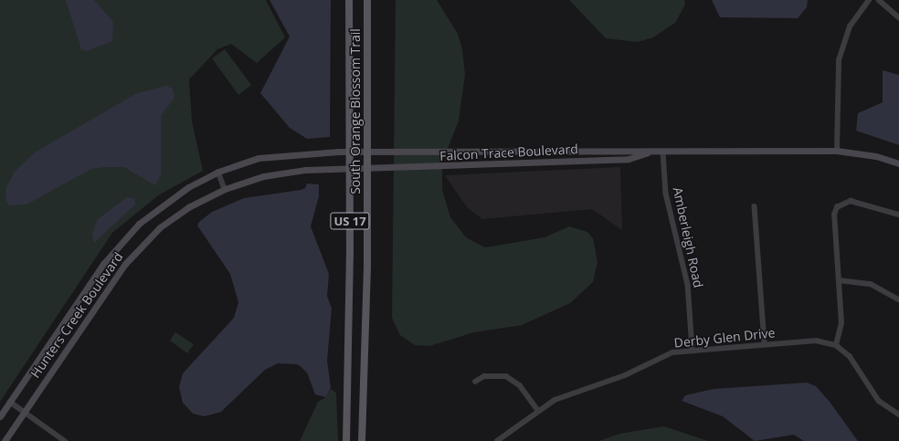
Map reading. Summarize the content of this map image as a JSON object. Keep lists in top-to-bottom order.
{
  "streets": {
    "main road": ["South Orange Blossom Trail", "US 17"],
    "street": [
      "Falcon Trace Boulevard",
      "Amberleigh Road",
      "Hunters Creek Boulevard",
      "Derby Glen Drive"
    ]
  },
  "crossings": [
    ["South Orange Blossom Trail", "Falcon Trace Boulevard"],
    ["South Orange Blossom Trail", "Hunters Creek Boulevard"],
    ["Falcon Trace Boulevard", "Amberleigh Road"],
    ["Falcon Trace Boulevard", "Hunters Creek Boulevard"],
    ["Amberleigh Road", "Derby Glen Drive"]
  ]
}
